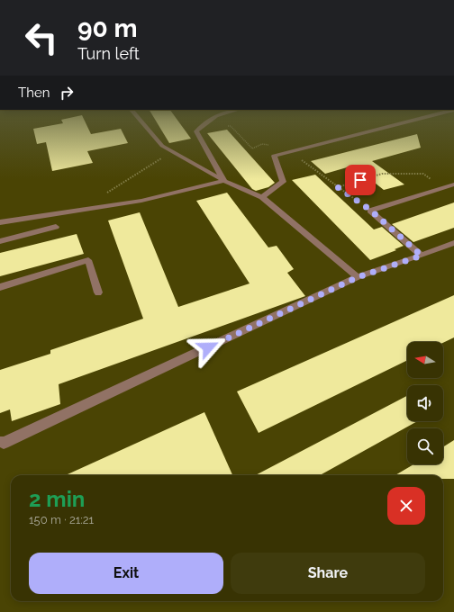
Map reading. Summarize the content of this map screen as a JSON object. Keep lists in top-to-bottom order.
{
  "north": "left",
  "page": {
    "turn": ["90 m", "Turn left"],
    "then": "Then",
    "heading": ["2 min", "150 m · 21:21"],
    "buttons": ["Exit", "Share"]
  }
}
